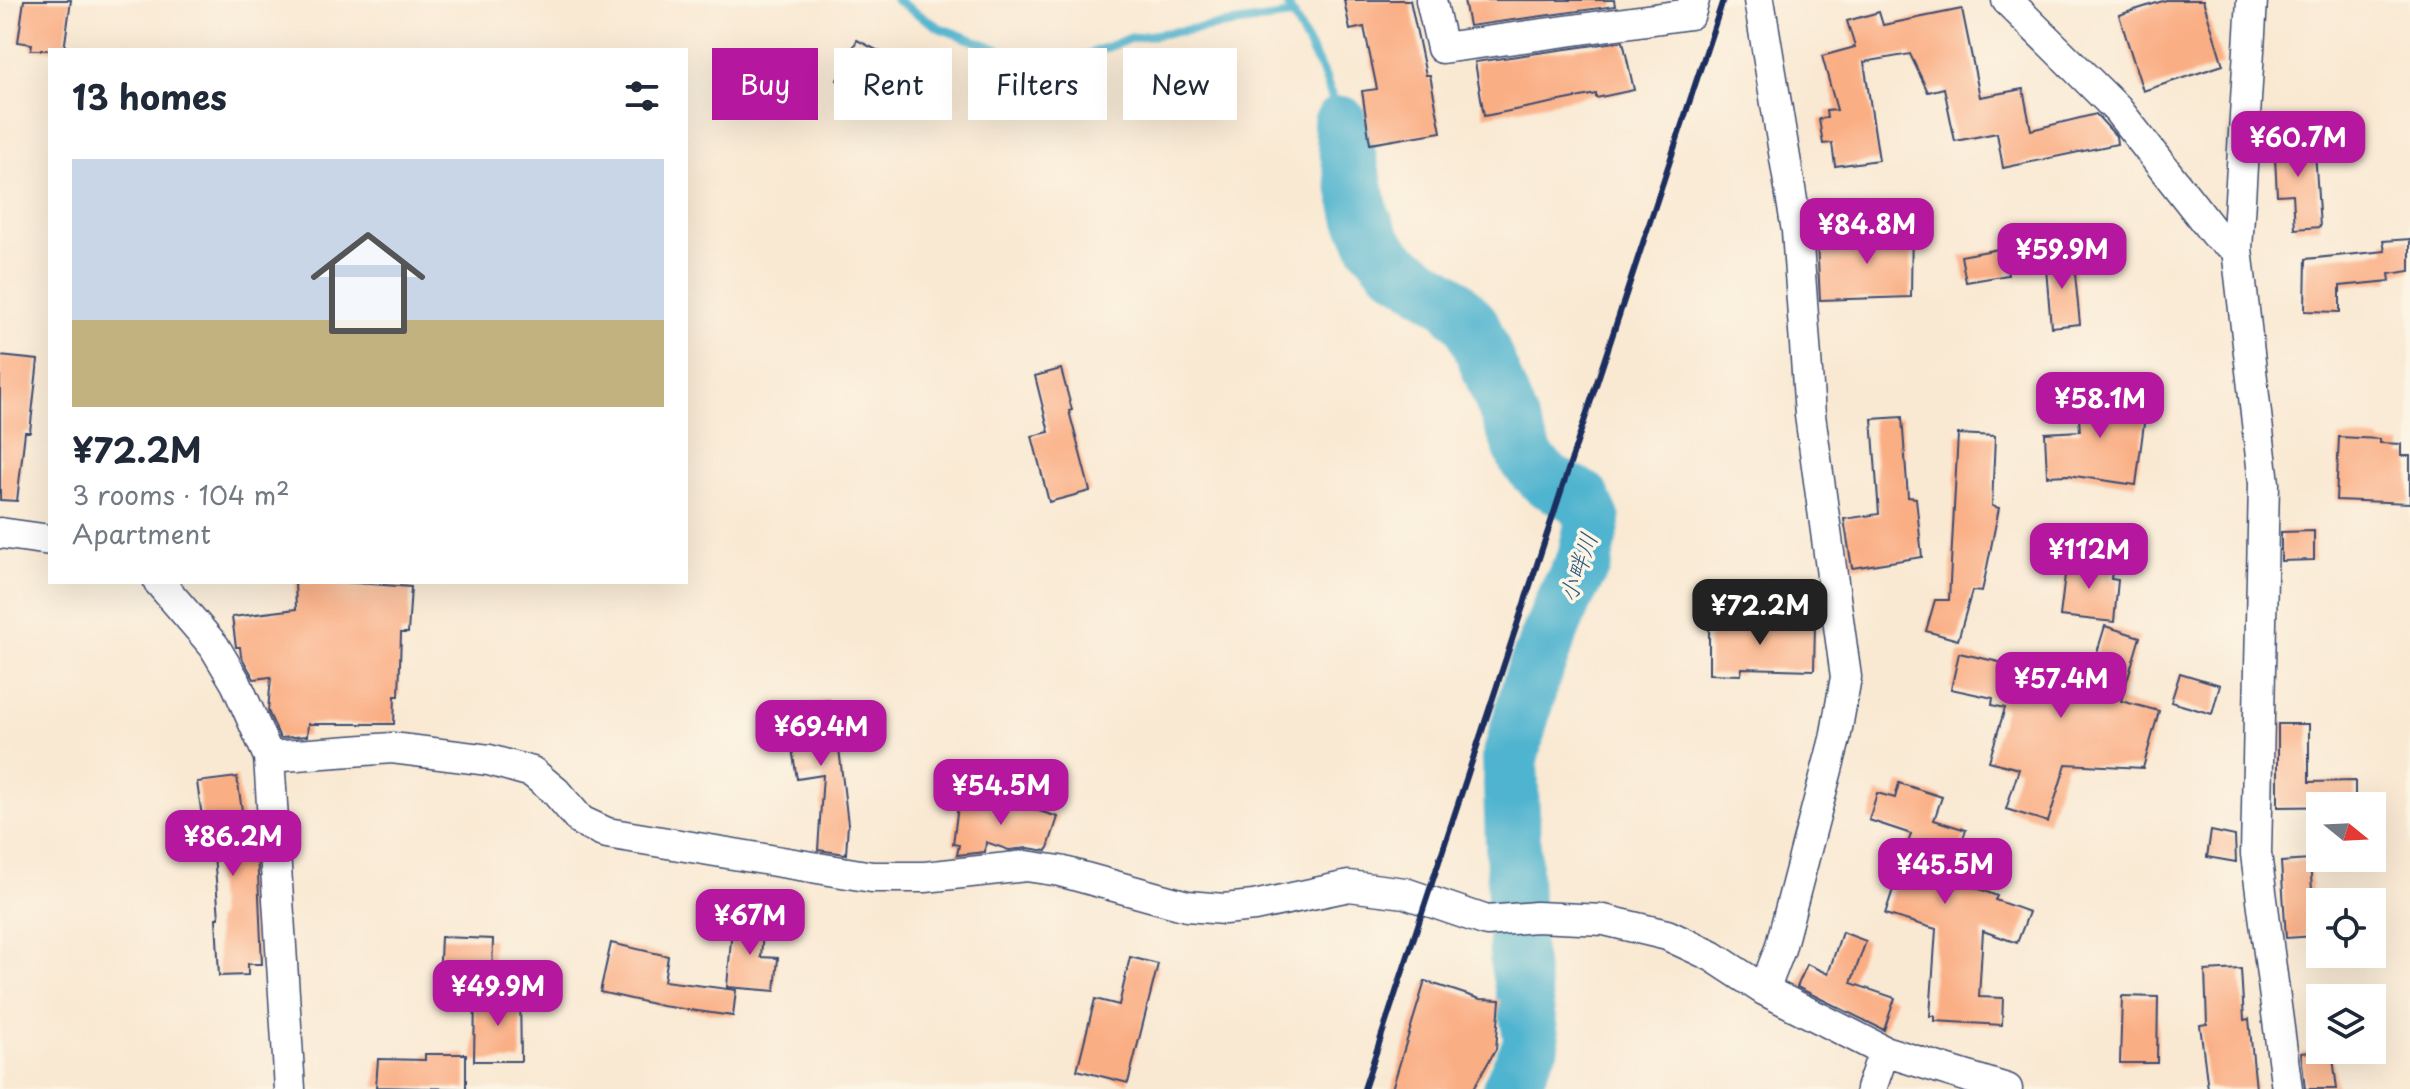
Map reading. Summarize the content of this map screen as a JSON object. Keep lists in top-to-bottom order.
{
  "water": ["小畔川"],
  "north": "right",
  "page": {
    "chip": [
      "Buy",
      "Rent",
      "Filters",
      "New"
    ],
    "heading": "13 homes",
    "price": [
      "¥60.7M",
      "¥84.8M",
      "¥59.9M",
      "¥58.1M",
      "¥112M",
      "¥72.2M",
      "¥57.4M",
      "¥69.4M",
      "¥54.5M",
      "¥86.2M",
      "¥45.5M",
      "¥67M",
      "¥49.9M"
    ],
    "list": [
      {
        "name": "¥72.2M",
        "note": "3 rooms · 104 m² · Apartment"
      }
    ]
  }
}
